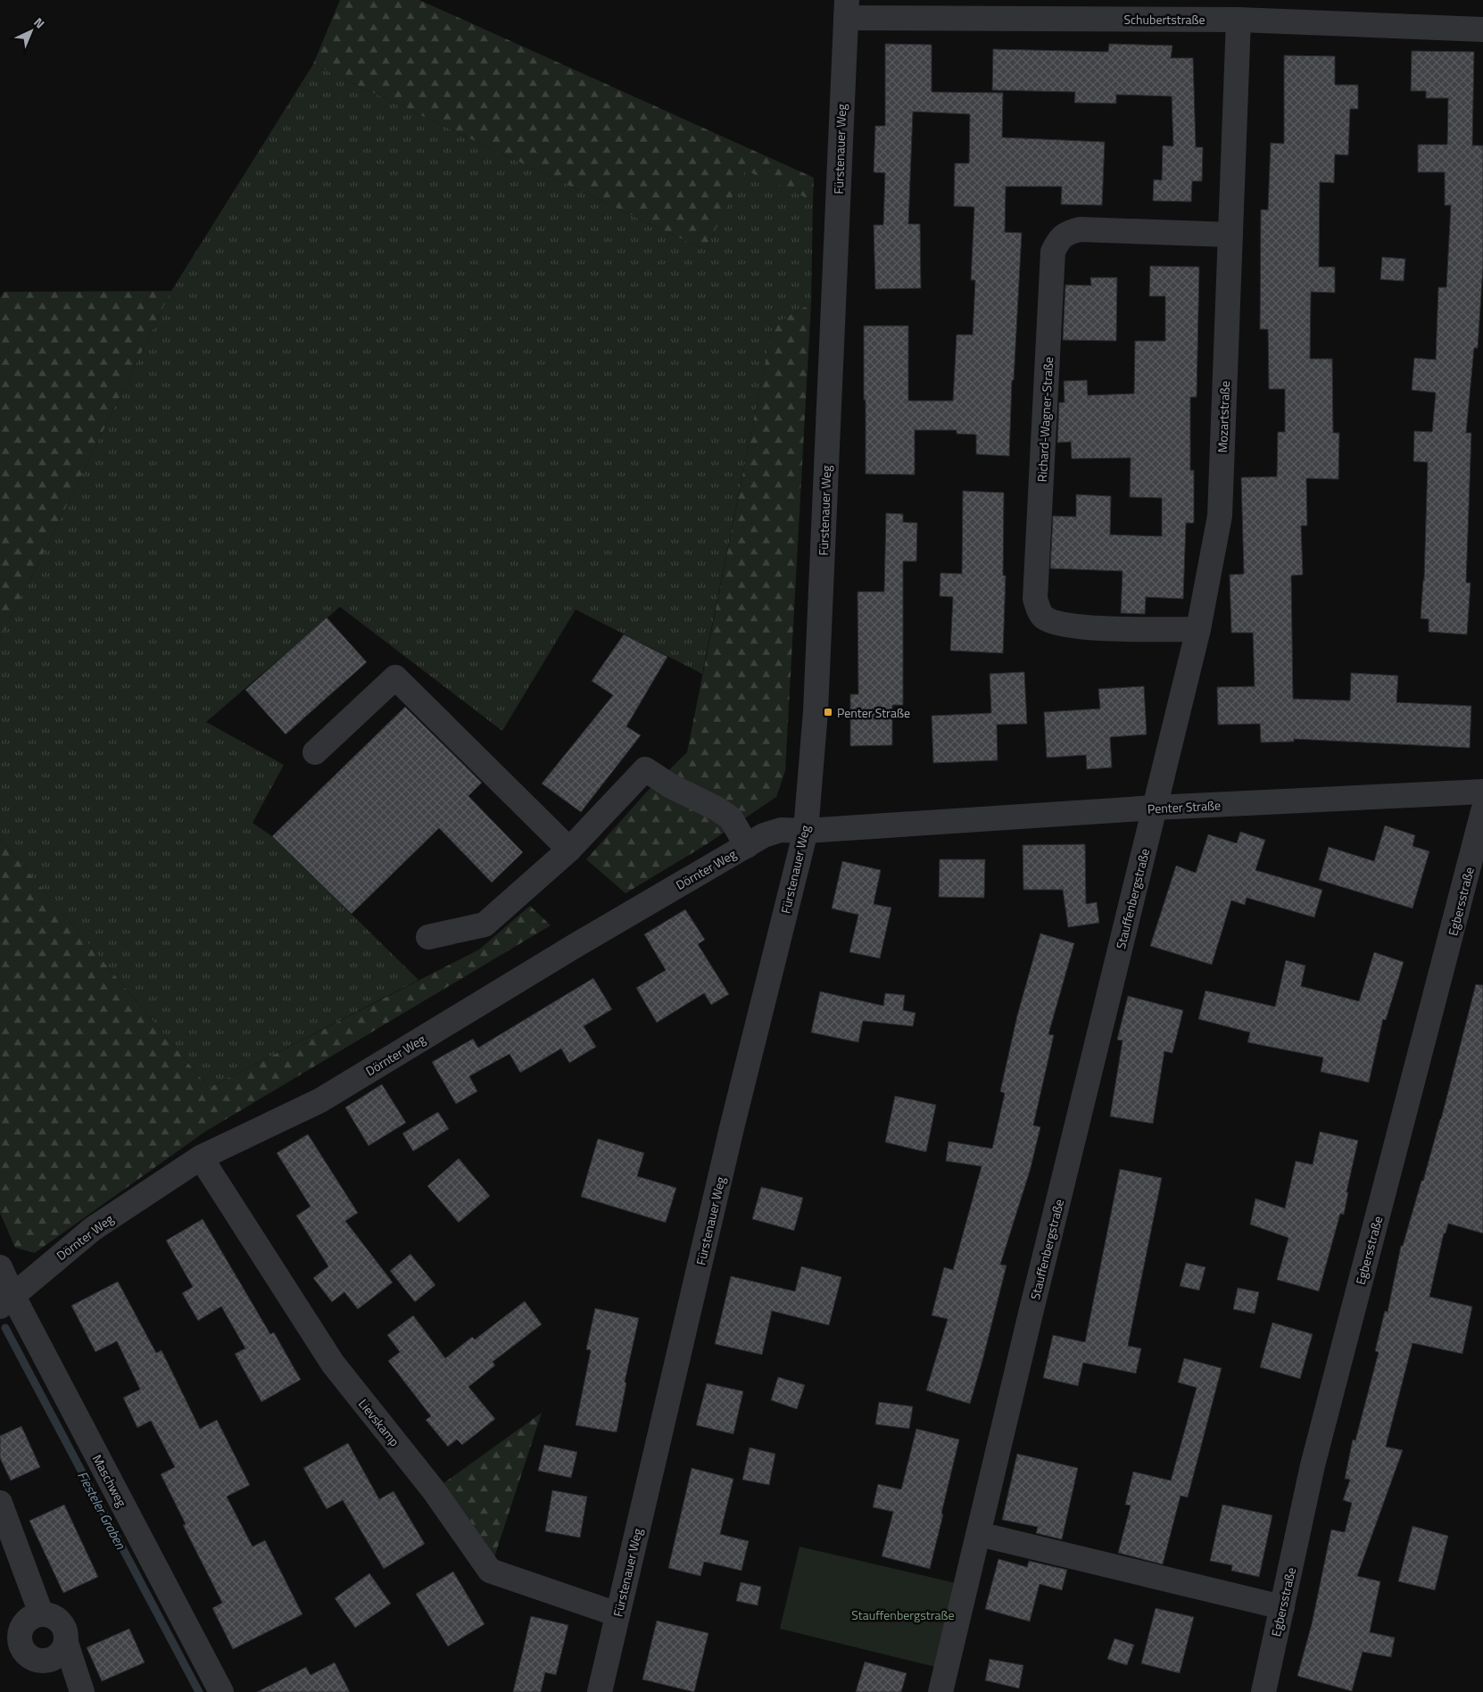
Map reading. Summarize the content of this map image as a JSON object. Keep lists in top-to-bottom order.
{
  "streets": {
    "street": [
      "Schubertstraße",
      "Fürstenauer Weg",
      "Mozartstraße",
      "Richard-Wagner-Straße",
      "Penter Straße",
      "Dörnter Weg",
      "Stauffenbergstraße",
      "Egbersstraße",
      "Lievskamp",
      "Maschweg"
    ]
  },
  "crossings": [
    ["Schubertstraße", "Fürstenauer Weg"],
    ["Schubertstraße", "Mozartstraße"],
    ["Fürstenauer Weg", "Penter Straße"],
    ["Fürstenauer Weg", "Dörnter Weg"],
    ["Fürstenauer Weg", "Lievskamp"],
    ["Mozartstraße", "Richard-Wagner-Straße"],
    ["Mozartstraße", "Penter Straße"],
    ["Mozartstraße", "Stauffenbergstraße"],
    ["Penter Straße", "Dörnter Weg"],
    ["Penter Straße", "Stauffenbergstraße"],
    ["Dörnter Weg", "Lievskamp"],
    ["Dörnter Weg", "Maschweg"]
  ],
  "water": ["Fiesteler Graben"],
  "parks": ["Stauffenbergstraße"],
  "places": {
    "transit": ["Penter Straße"]
  },
  "north": "top right"
}
